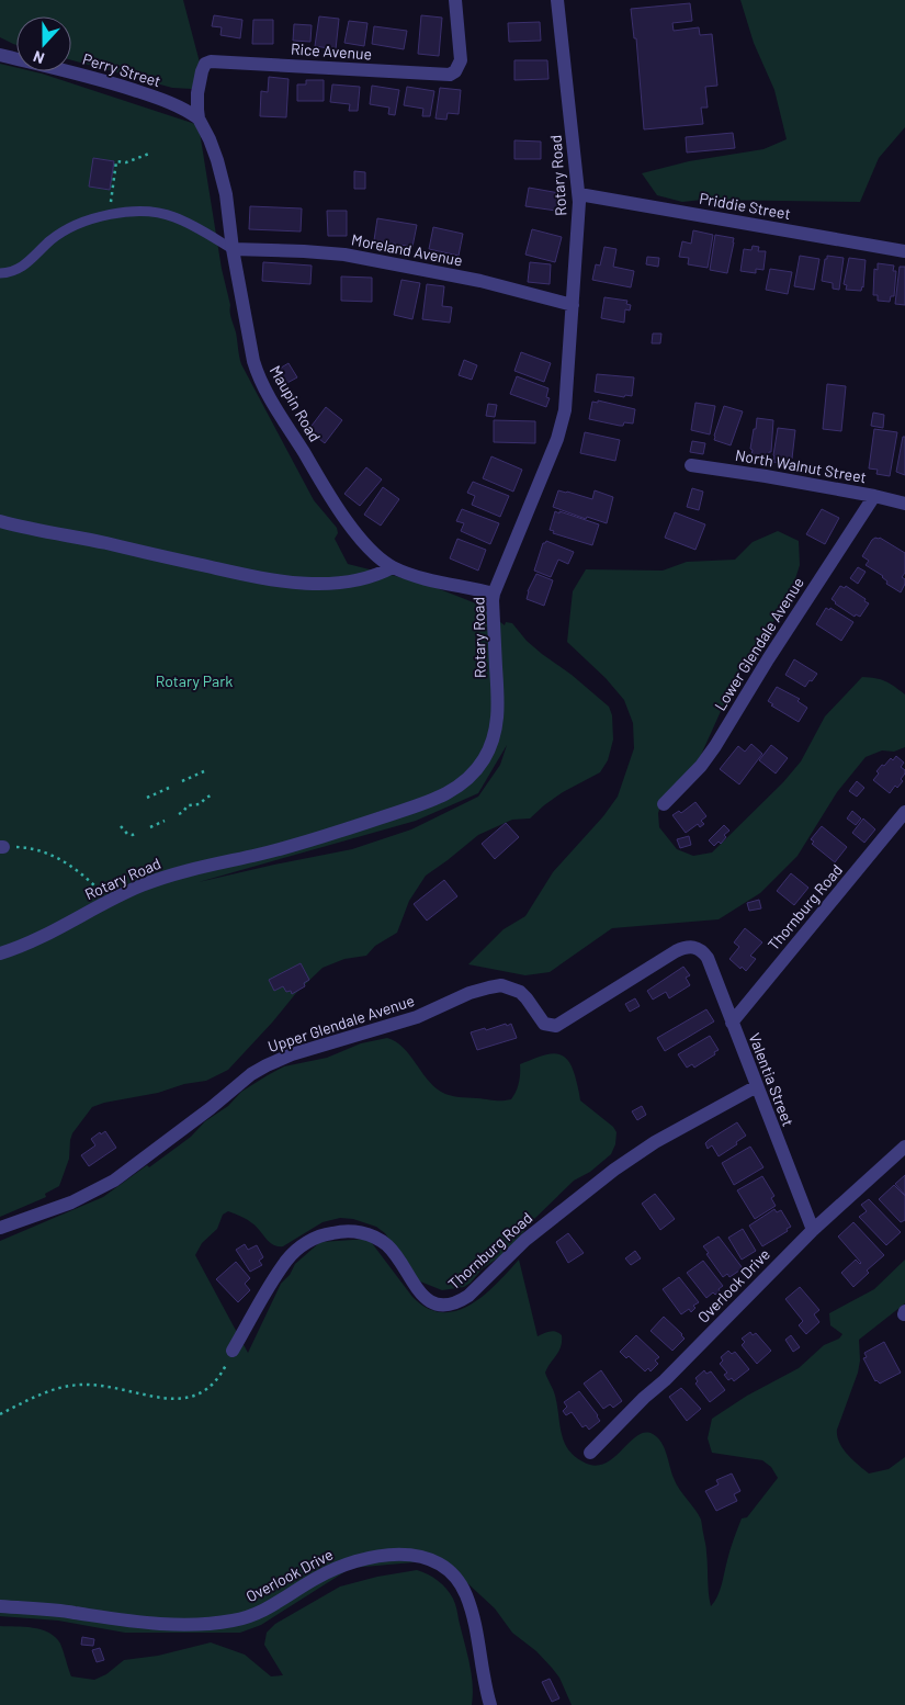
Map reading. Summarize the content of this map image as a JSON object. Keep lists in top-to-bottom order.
{
  "streets": {
    "street": [
      "Rice Avenue",
      "Perry Street",
      "Rotary Road",
      "Priddie Street",
      "Moreland Avenue",
      "Maupin Road",
      "North Walnut Street",
      "Lower Glendale Avenue",
      "Thornburg Road",
      "Upper Glendale Avenue",
      "Valentia Street",
      "Overlook Drive"
    ]
  },
  "crossings": [
    ["Rice Avenue", "Maupin Road"],
    ["Perry Street", "Maupin Road"],
    ["Rotary Road", "Priddie Street"],
    ["Rotary Road", "Moreland Avenue"],
    ["Rotary Road", "Maupin Road"],
    ["Moreland Avenue", "Maupin Road"],
    ["North Walnut Street", "Lower Glendale Avenue"],
    ["Thornburg Road", "Valentia Street"],
    ["Upper Glendale Avenue", "Valentia Street"],
    ["Valentia Street", "Overlook Drive"]
  ],
  "parks": ["Rotary Park"],
  "north": "bottom"
}
